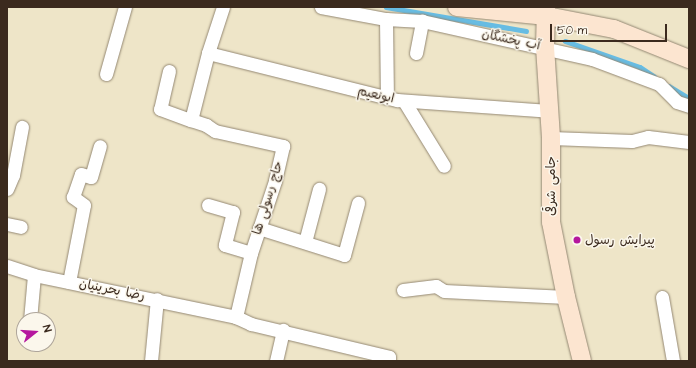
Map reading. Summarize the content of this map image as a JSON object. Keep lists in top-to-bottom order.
{
  "streets": {
    "street": [
      "آب پخشگان",
      "ابونعیم",
      "جامی شرقی",
      "حاج رسولی ها",
      "رضا بحرینیان"
    ]
  },
  "crossings": [
    ["آب پخشگان", "جامی شرقی"],
    ["ابونعیم", "جامی شرقی"]
  ],
  "places": ["پیرایش رسول"],
  "scale_bar": "50 m",
  "north": "right"
}
